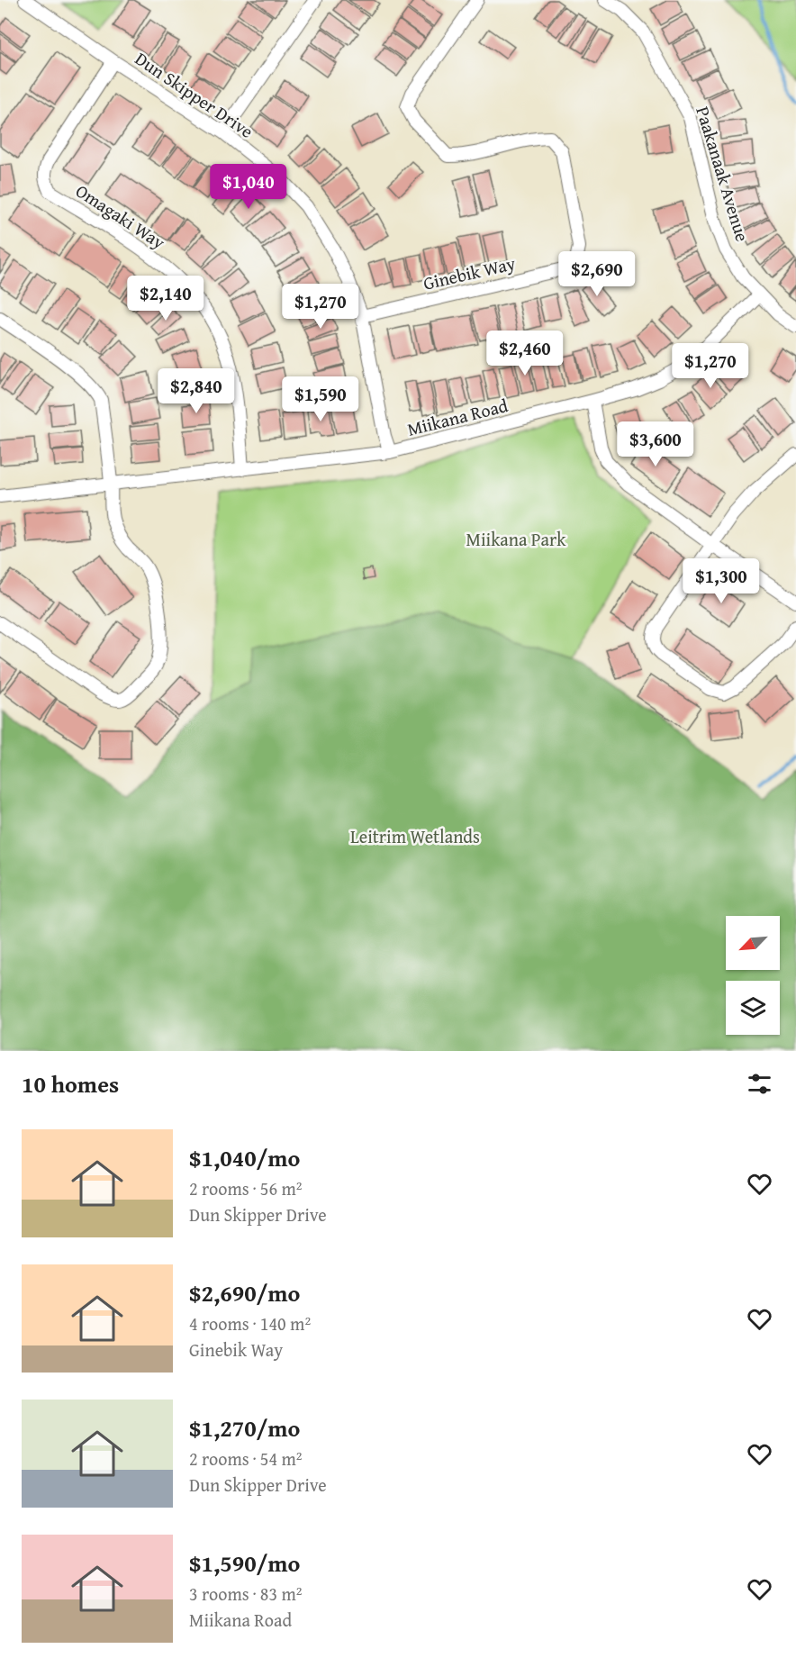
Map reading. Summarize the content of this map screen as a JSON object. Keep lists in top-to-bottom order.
{
  "streets": {
    "street": [
      "Dun Skipper Drive",
      "Paakanaak Avenue",
      "Omagaki Way",
      "Ginebik Way",
      "Miikana Road"
    ]
  },
  "crossings": [
    ["Dun Skipper Drive", "Omagaki Way"],
    ["Dun Skipper Drive", "Ginebik Way"],
    ["Dun Skipper Drive", "Miikana Road"],
    ["Paakanaak Avenue", "Miikana Road"],
    ["Omagaki Way", "Miikana Road"]
  ],
  "parks": ["Miikana Park", "Leitrim Wetlands"],
  "north": "bottom left",
  "page": {
    "price": [
      "$1,040",
      "$2,690",
      "$2,140",
      "$1,270",
      "$2,460",
      "$1,270",
      "$2,840",
      "$1,590",
      "$3,600",
      "$1,300"
    ],
    "heading": "10 homes",
    "list": [
      {
        "name": "$1,040/mo",
        "note": "2 rooms · 56 m² · Dun Skipper Drive"
      },
      {
        "name": "$2,690/mo",
        "note": "4 rooms · 140 m² · Ginebik Way"
      },
      {
        "name": "$1,270/mo",
        "note": "2 rooms · 54 m² · Dun Skipper Drive"
      },
      {
        "name": "$1,590/mo",
        "note": "3 rooms · 83 m² · Miikana Road"
      }
    ]
  }
}
